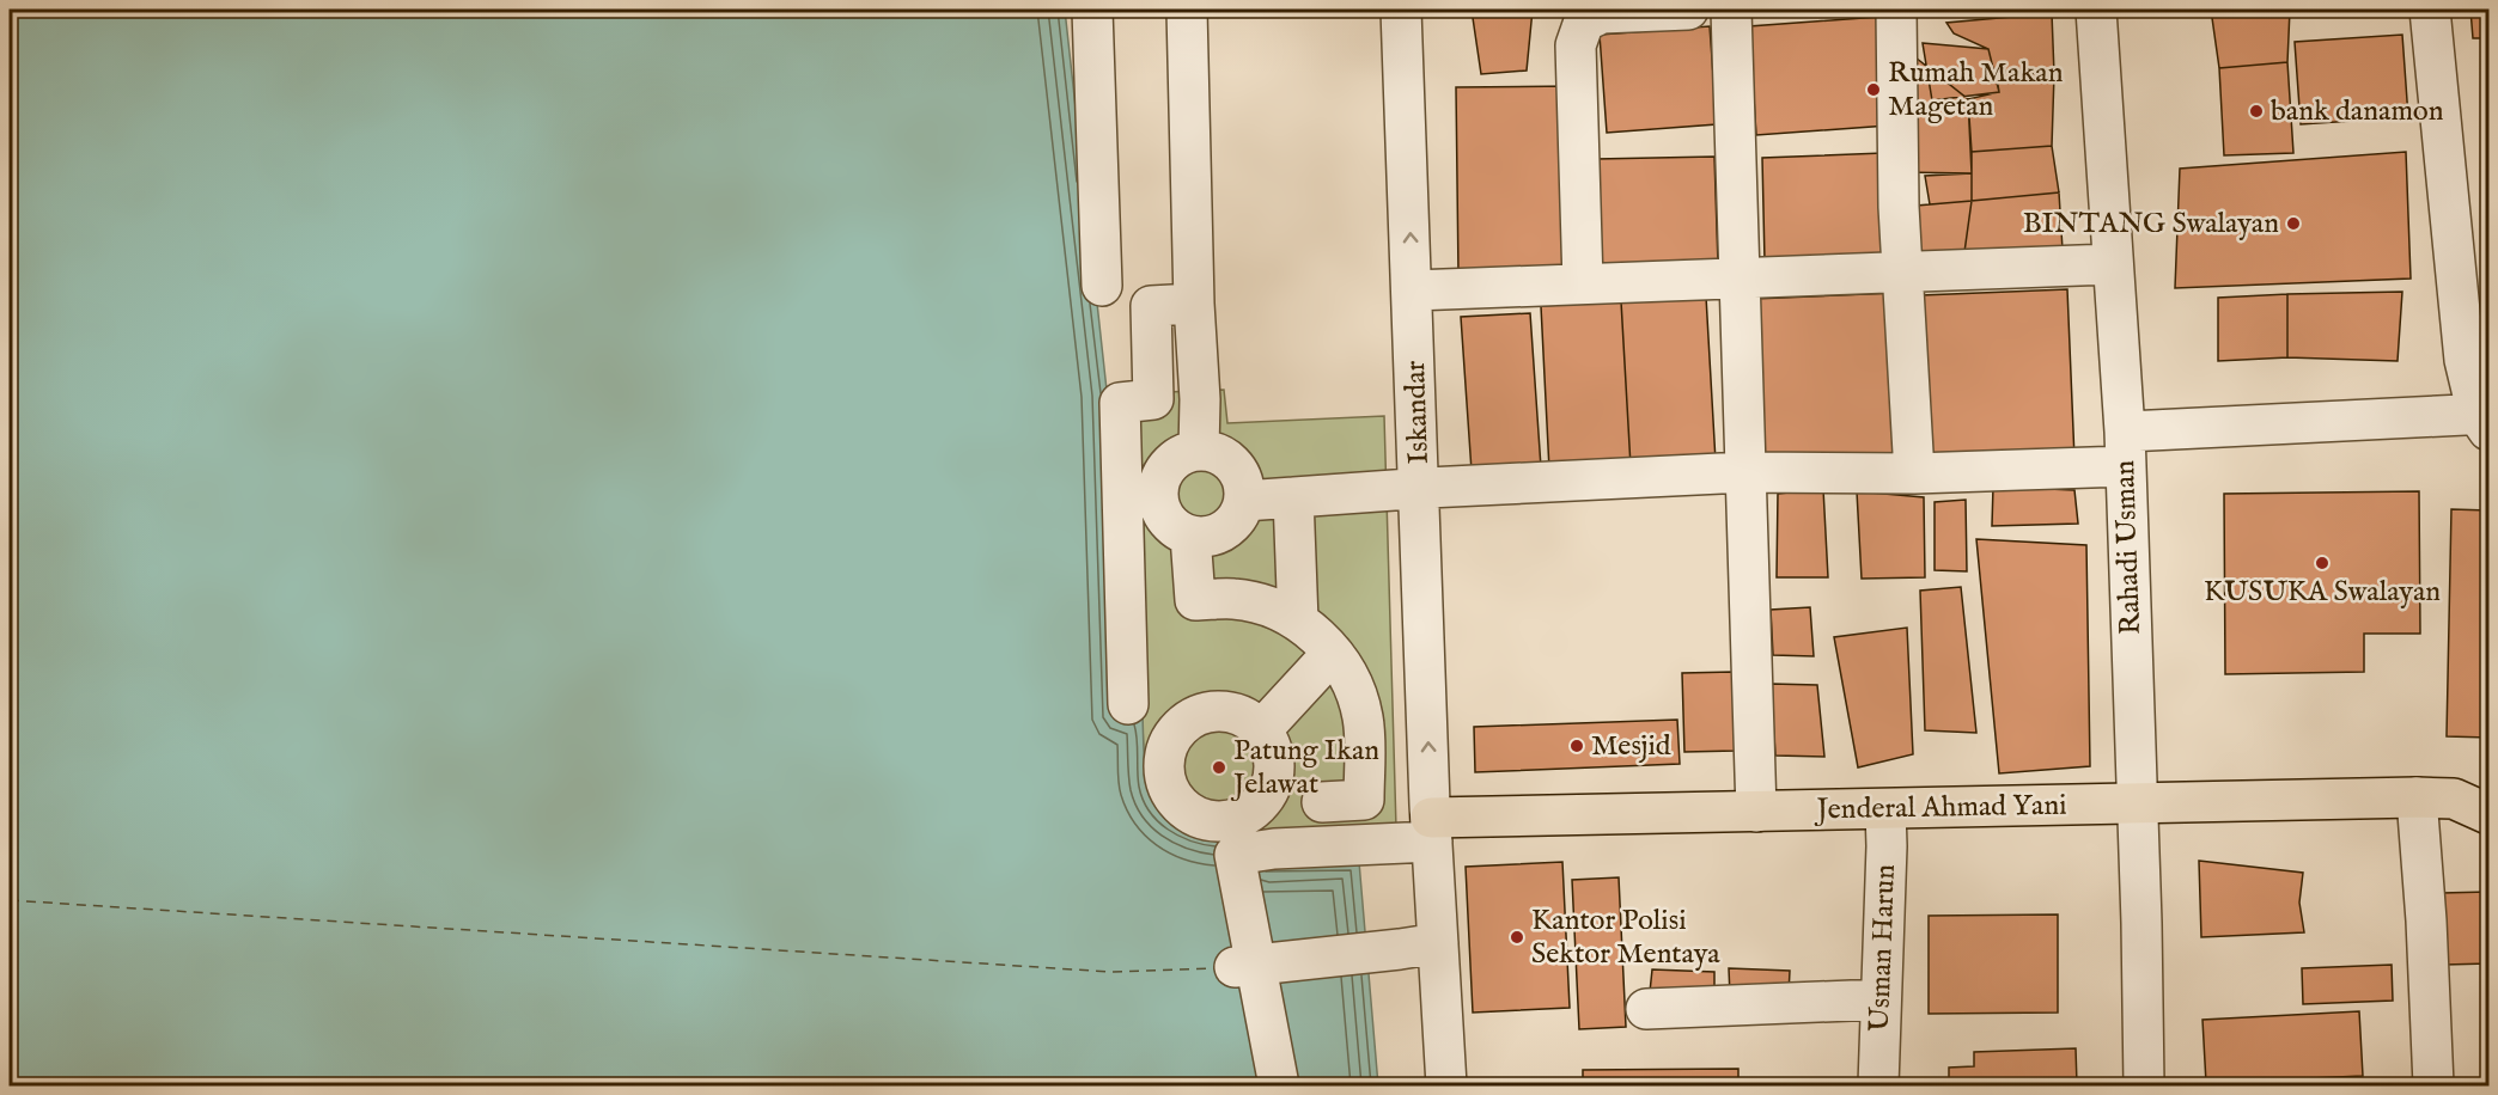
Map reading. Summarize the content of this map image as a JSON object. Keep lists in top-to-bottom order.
{
  "streets": {
    "highway": ["Jenderal Ahmad Yani"],
    "street": ["Iskandar", "Rahadi Usman", "Usman Harun"]
  },
  "crossings": [
    ["Iskandar", "Jenderal Ahmad Yani"],
    ["Rahadi Usman", "Jenderal Ahmad Yani"],
    ["Jenderal Ahmad Yani", "Usman Harun"]
  ],
  "places": [
    "Rumah Makan Magetan",
    "bank danamon",
    "BINTANG Swalayan",
    "KUSUKA Swalayan",
    "Mesjid",
    "Patung Ikan Jelawat",
    "Kantor Polisi Sektor Mentaya"
  ]
}
